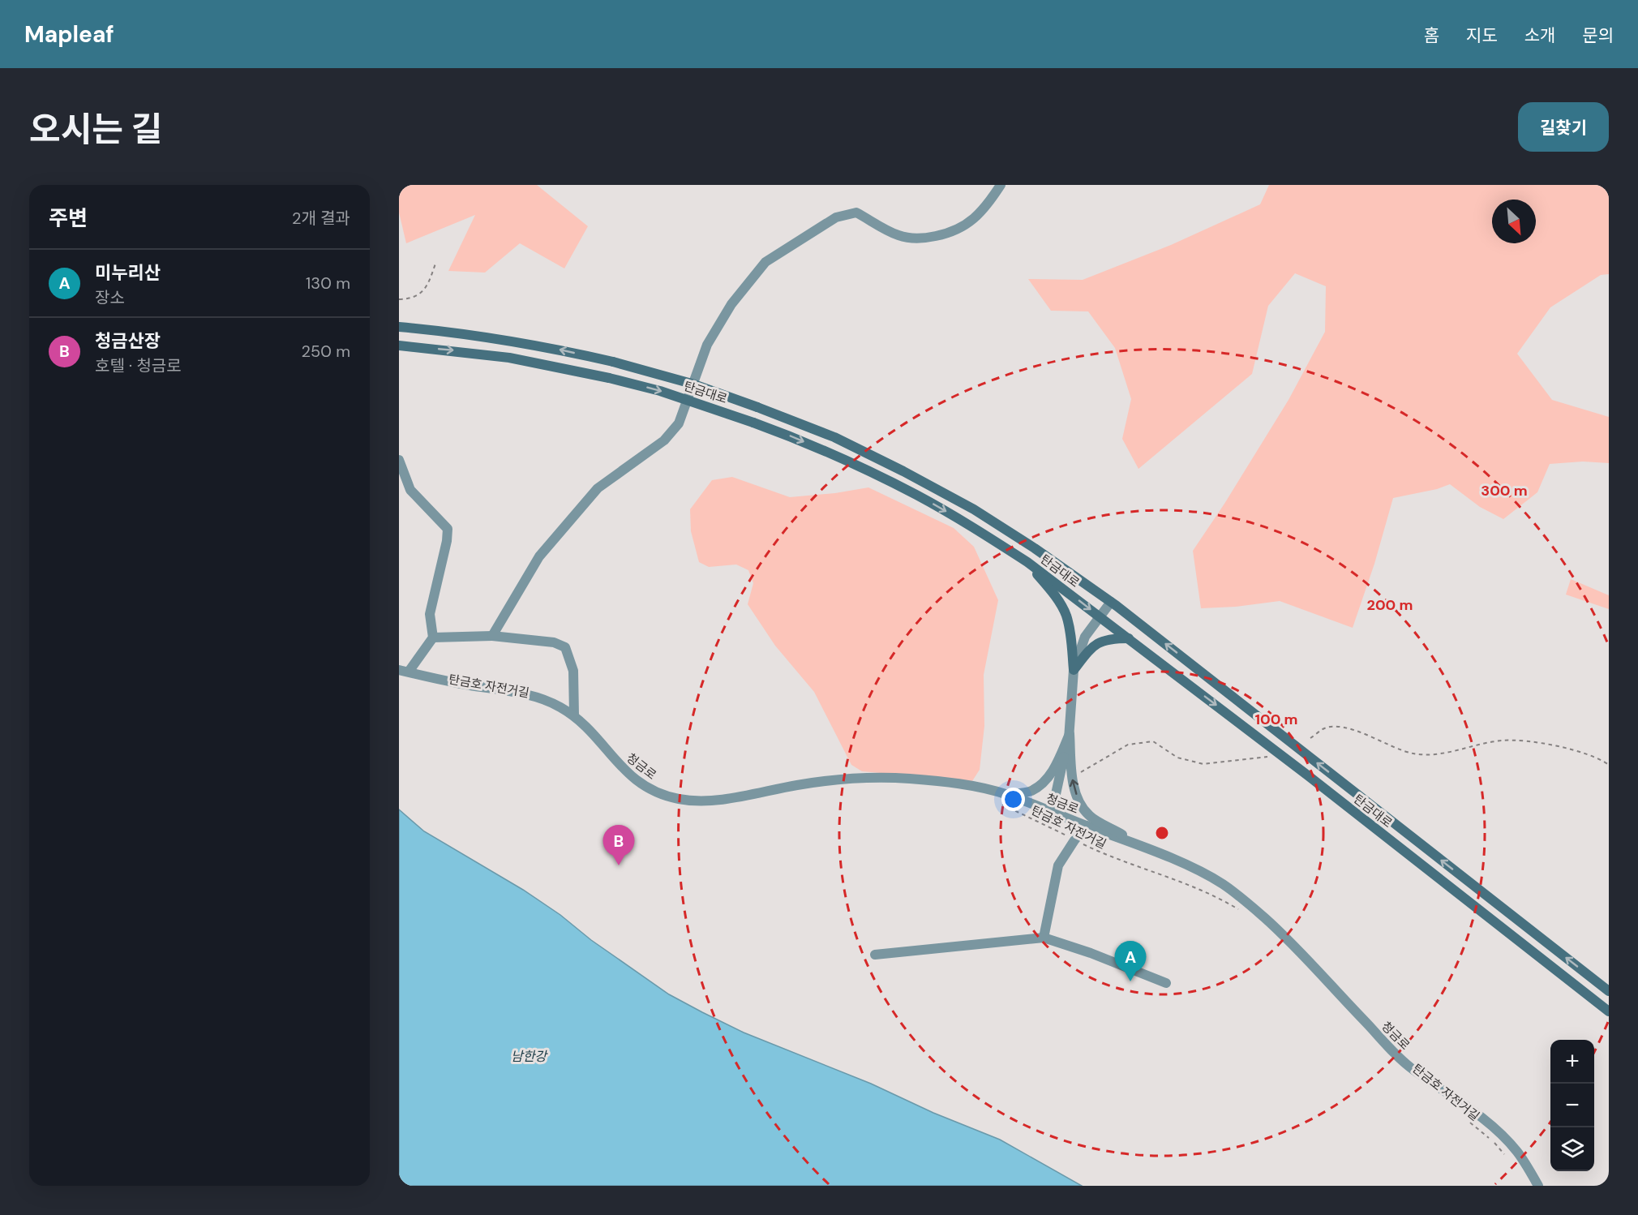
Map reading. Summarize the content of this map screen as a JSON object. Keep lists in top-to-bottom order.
{
  "streets": {
    "main road": ["탄금대로"],
    "street": ["청금로"],
    "path": ["탄금호 자전거길"]
  },
  "water": ["남한강"],
  "north": "bottom right",
  "page": {
    "header": "Mapleaf",
    "nav": [
      "홈",
      "지도",
      "소개",
      "문의"
    ],
    "title": "오시는 길",
    "buttons": "길찾기",
    "heading": ["주변", "2개 결과"],
    "list": [
      {
        "mark": "A",
        "name": "미누리산",
        "note": "장소",
        "value": "130 m"
      },
      {
        "mark": "B",
        "name": "청금산장",
        "note": "호텔 · 청금로",
        "value": "250 m"
      }
    ],
    "pins": ["B", "A"],
    "map_buttons": ["+", "−"]
  },
  "rings": ["300 m", "200 m", "100 m"]
}
